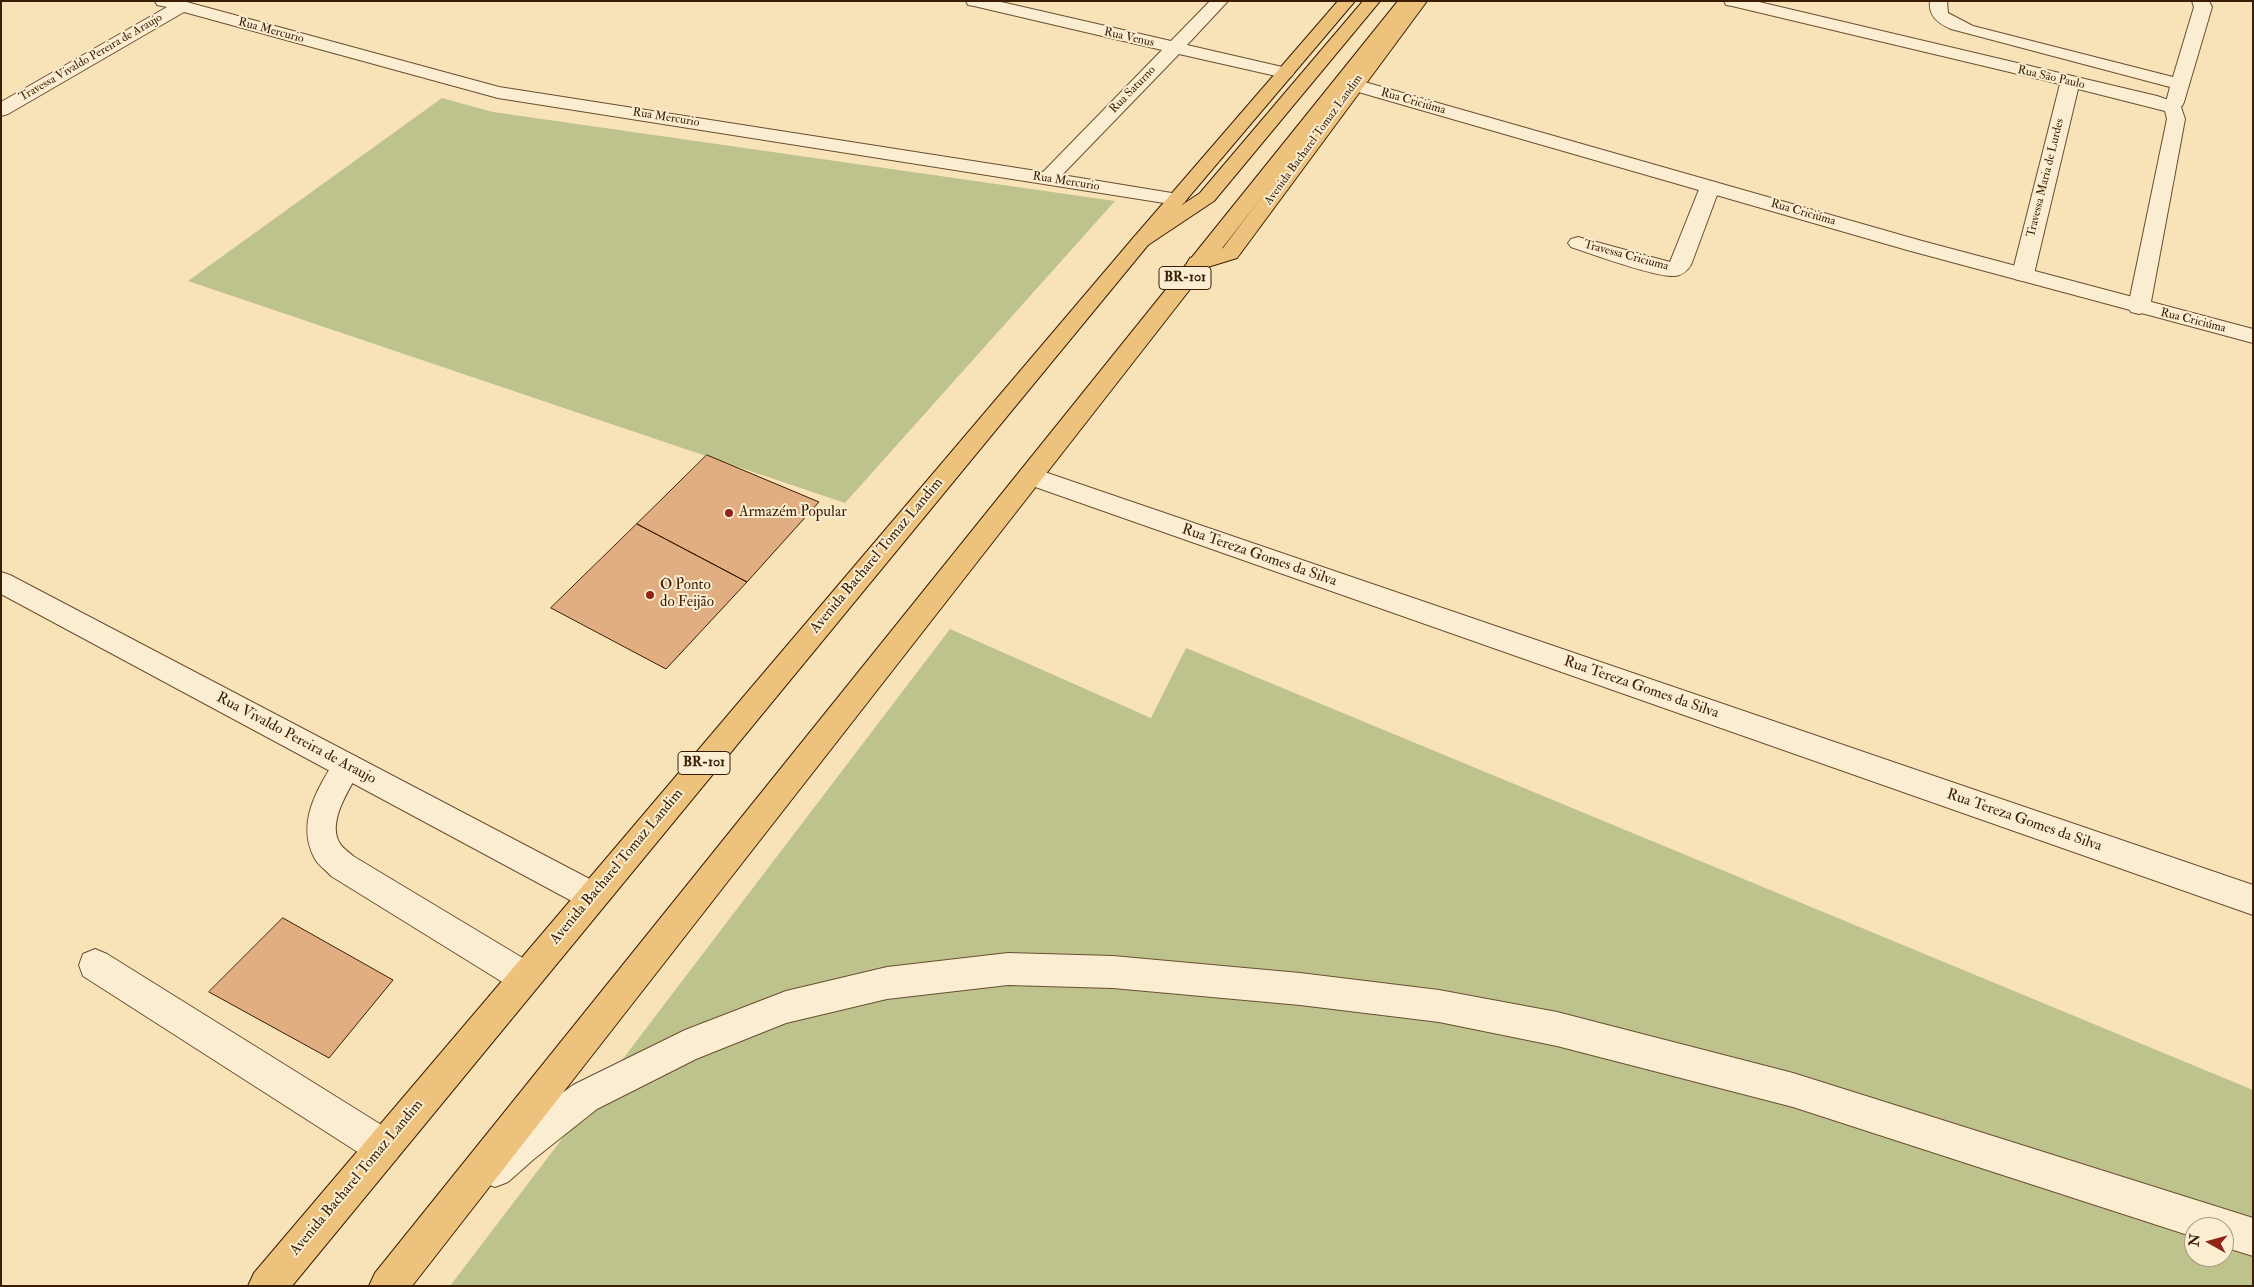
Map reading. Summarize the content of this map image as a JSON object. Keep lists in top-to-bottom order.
{
  "streets": {
    "main road": ["Avenida Bacharel Tomaz Landim", "BR-101"],
    "street": [
      "Rua Mercurio",
      "Rua Venus",
      "Travessa Vivaldo Pereira de Araujo",
      "Rua São Paulo",
      "Rua Saturno",
      "Rua Criciúma",
      "Travessa Maria de Lurdes",
      "Travessa Criciuma",
      "Rua Tereza Gomes da Silva",
      "Rua Vivaldo Pereira de Araujo"
    ]
  },
  "crossings": [
    ["Rua Mercurio", "Travessa Vivaldo Pereira de Araujo"],
    ["Rua Mercurio", "Rua Saturno"],
    ["Rua Mercurio", "Avenida Bacharel Tomaz Landim"],
    ["Rua Venus", "Rua Saturno"],
    ["Rua Venus", "Avenida Bacharel Tomaz Landim"],
    ["Rua São Paulo", "Travessa Maria de Lurdes"],
    ["Rua Criciúma", "Avenida Bacharel Tomaz Landim"],
    ["Rua Criciúma", "Travessa Maria de Lurdes"],
    ["Rua Criciúma", "Travessa Criciuma"],
    ["Avenida Bacharel Tomaz Landim", "Rua Tereza Gomes da Silva"],
    ["Avenida Bacharel Tomaz Landim", "Rua Vivaldo Pereira de Araujo"]
  ],
  "places": ["Armazém Popular", "O Ponto do Feijão"],
  "north": "left"
}
